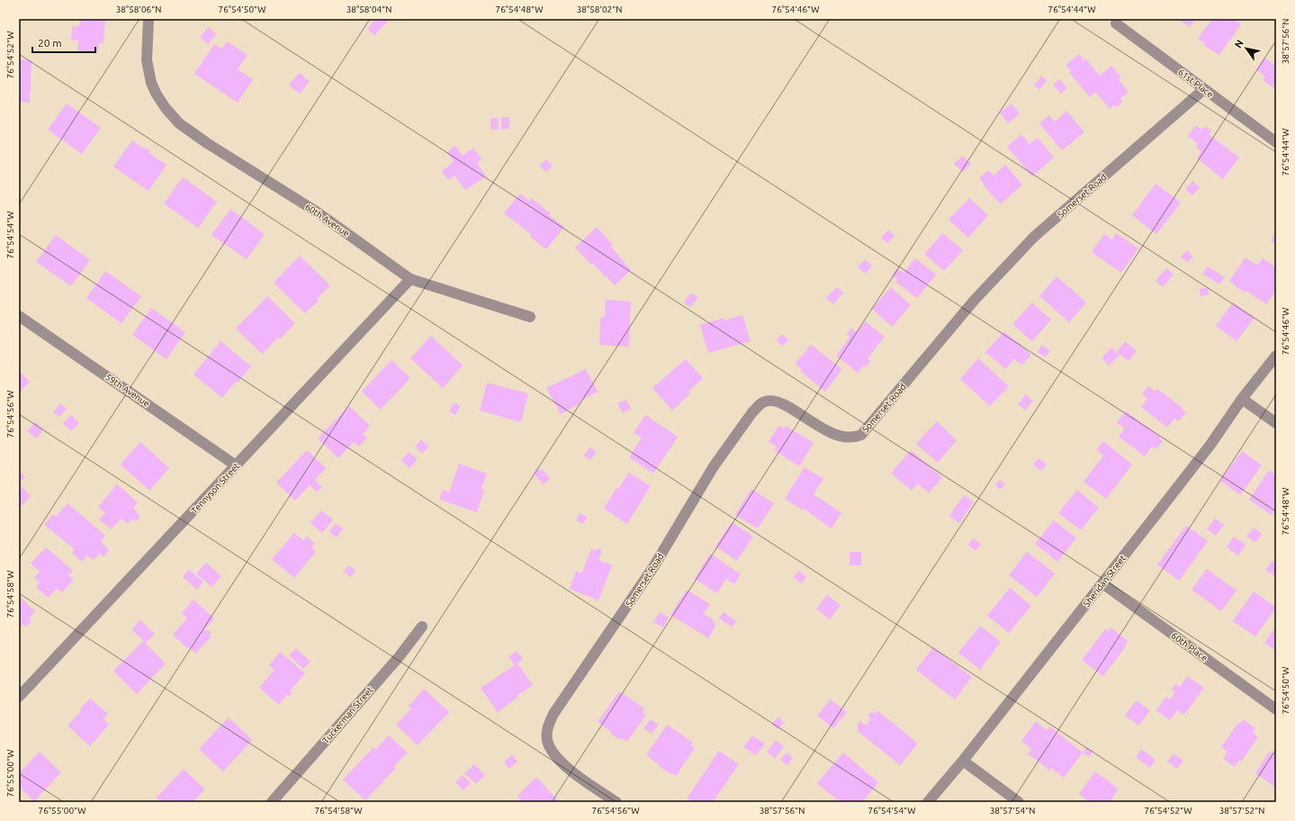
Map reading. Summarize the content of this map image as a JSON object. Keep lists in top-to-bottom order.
{
  "streets": {
    "street": [
      "61st Place",
      "Somerset Road",
      "60th Avenue",
      "59th Avenue",
      "Tennyson Street",
      "Sheridan Street",
      "60th Place",
      "Tuckerman Street"
    ]
  },
  "crossings": [
    ["61st Place", "Somerset Road"],
    ["60th Avenue", "Tennyson Street"],
    ["59th Avenue", "Tennyson Street"],
    ["Sheridan Street", "60th Place"]
  ],
  "scale_bar": "20 m",
  "north": "top left",
  "coordinates": [
    "38°58'06\"N",
    "76°54'50\"W",
    "38°58'04\"N",
    "76°54'48\"W",
    "38°58'02\"N",
    "76°54'46\"W",
    "76°54'44\"W",
    "38°57'56\"N",
    "76°54'52\"W",
    "76°54'54\"W",
    "76°54'56\"W",
    "76°54'58\"W",
    "76°55'00\"W",
    "38°57'54\"N",
    "38°57'52\"N"
  ]
}
